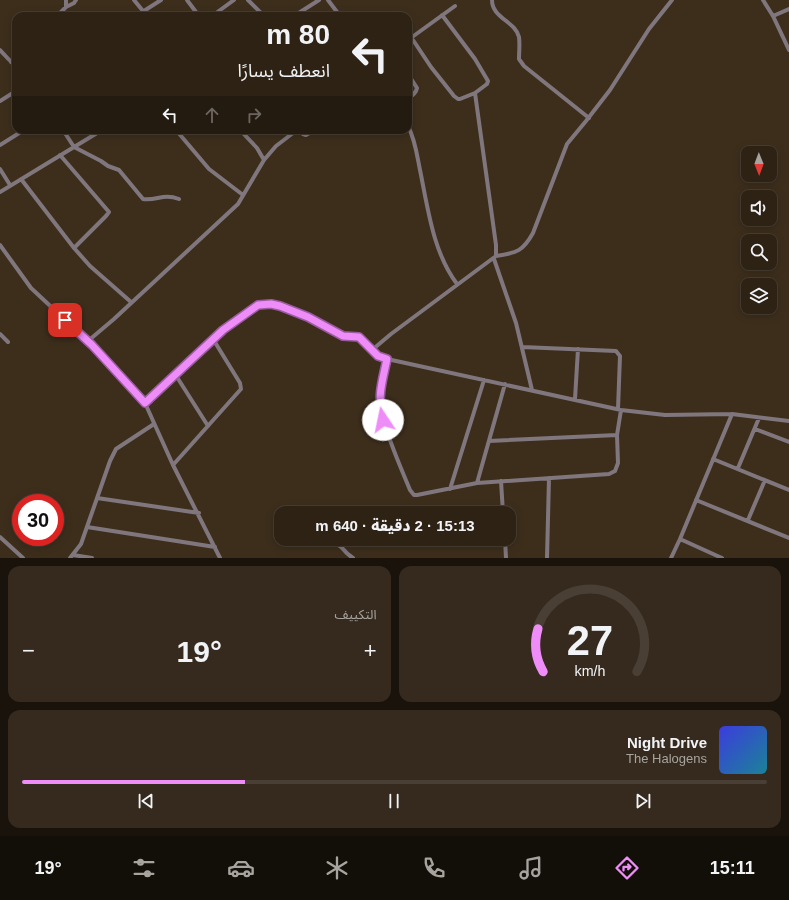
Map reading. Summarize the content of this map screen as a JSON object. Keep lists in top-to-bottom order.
{
  "north": "bottom",
  "page": {
    "turn": ["80 m", "انعطف يسارًا"],
    "limit": "30",
    "trip": "15:13 · 2 دقيقة · 640 m",
    "tile": "التكييف",
    "heat": ["−", "19°", "+"],
    "song": ["Night Drive", "The Halogens"],
    "tabs": ["15:11", "19°"],
    "gauge": ["27", "km/h"]
  }
}
